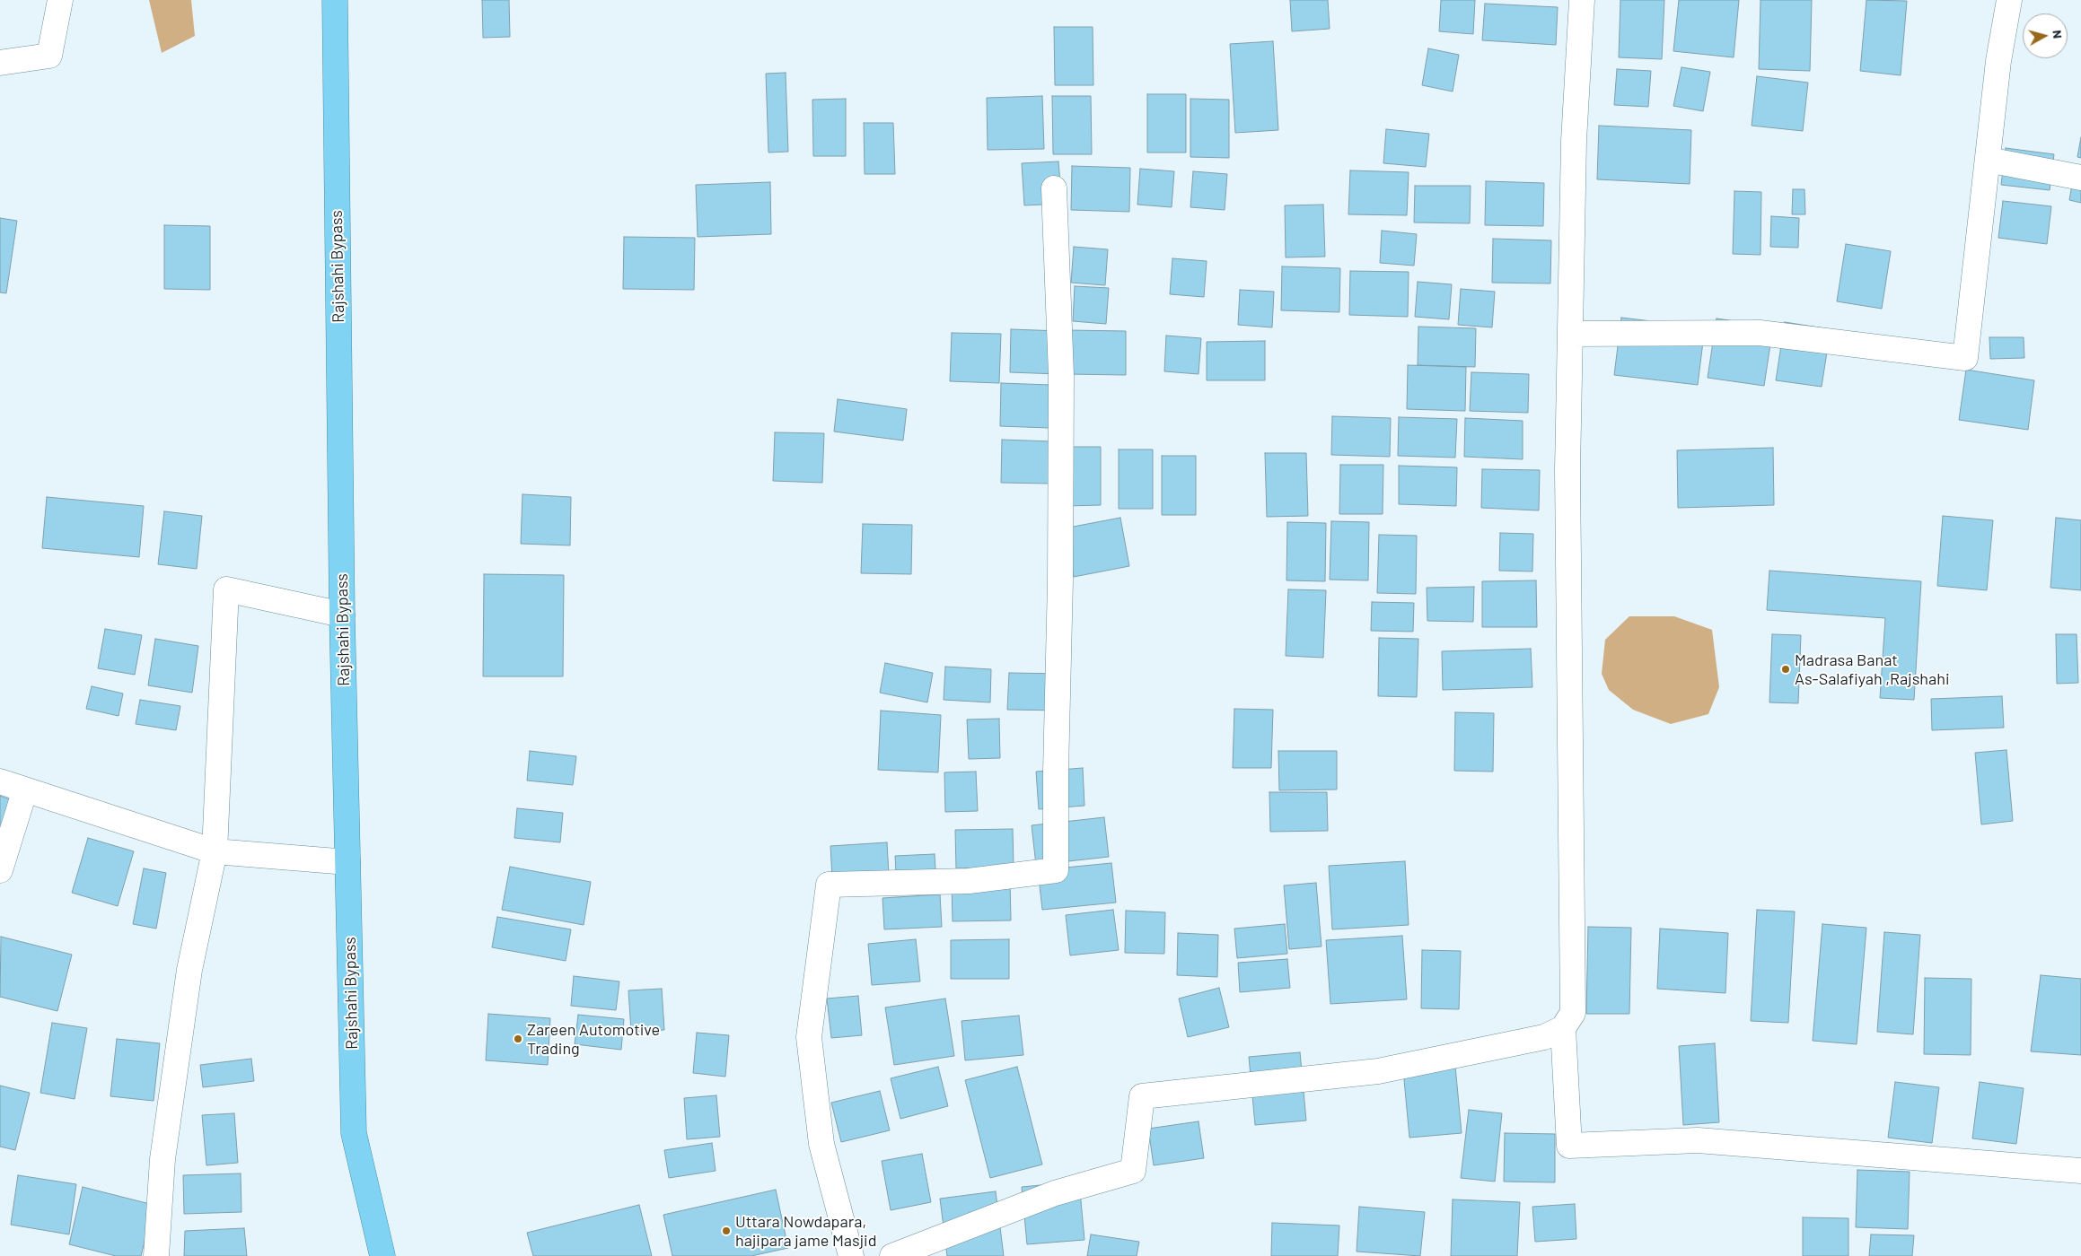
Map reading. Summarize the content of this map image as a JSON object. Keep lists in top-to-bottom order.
{
  "streets": {
    "highway": ["Rajshahi Bypass"]
  },
  "places": ["Madrasa Banat As-Salafiyah ,Rajshahi", "Zareen Automotive Trading", "Uttara Nowdapara, hajipara jame Masjid"],
  "north": "right"
}
